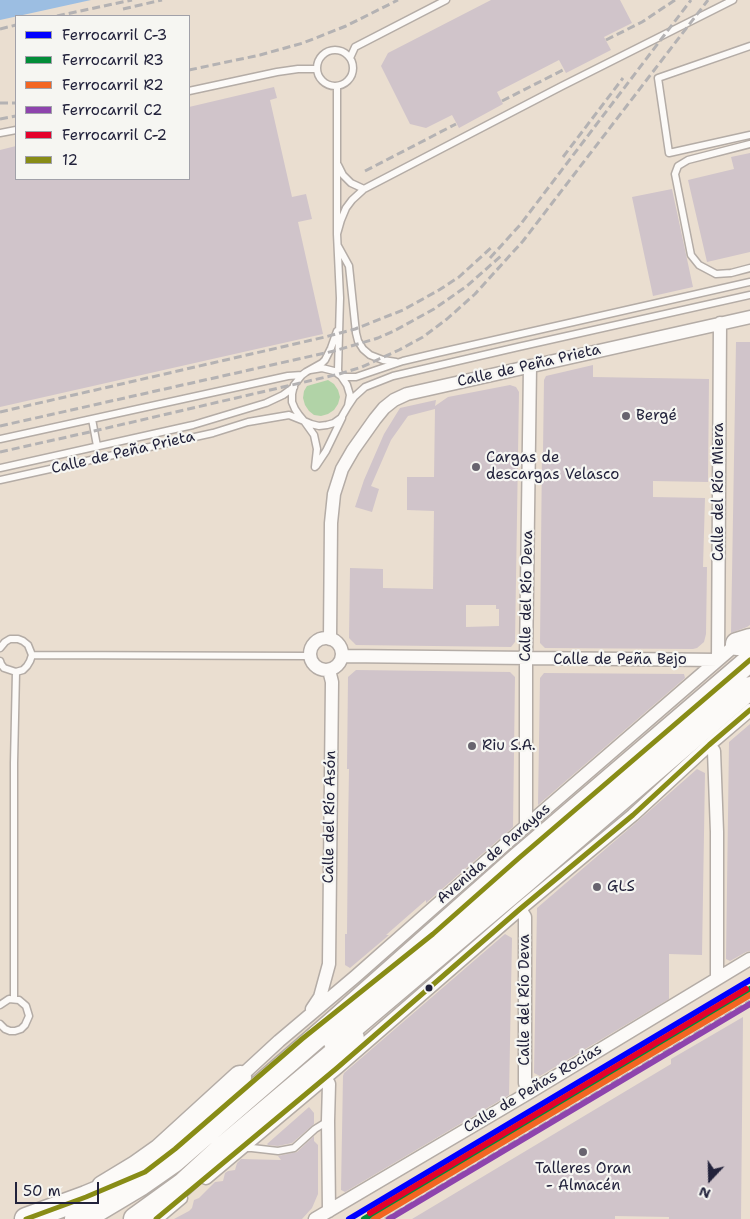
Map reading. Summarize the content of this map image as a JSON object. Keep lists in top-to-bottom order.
{
  "streets": {
    "street": [
      "Calle de Peña Prieta",
      "Calle del Río Miera",
      "Calle del Río Deva",
      "Calle de Peña Bejo",
      "Calle del Río Asón",
      "Avenida de Parayas",
      "Calle de Peñas Rocías"
    ]
  },
  "crossings": [
    ["Calle de Peña Prieta", "Calle del Río Miera"],
    ["Calle de Peña Prieta", "Calle del Río Deva"],
    ["Calle de Peña Prieta", "Calle de Peña Bejo"],
    ["Calle de Peña Prieta", "Calle del Río Asón"],
    ["Calle del Río Miera", "Calle de Peña Bejo"],
    ["Calle del Río Miera", "Avenida de Parayas"],
    ["Calle del Río Deva", "Calle de Peña Bejo"],
    ["Calle del Río Deva", "Avenida de Parayas"],
    ["Calle del Río Deva", "Calle de Peñas Rocías"],
    ["Calle de Peña Bejo", "Calle del Río Asón"],
    ["Calle de Peña Bejo", "Avenida de Parayas"],
    ["Calle del Río Asón", "Avenida de Parayas"]
  ],
  "places": [
    "Bergé",
    "Cargas de descargas Velasco",
    "Riu S.A.",
    "GLS",
    "Talleres Oran - Almacén"
  ],
  "lines": [
    "transit line 12",
    "rail line C-3",
    "rail line R3",
    "rail line C-2",
    "rail line R2",
    "rail line C2"
  ],
  "legend": [
    "Ferrocarril C-3",
    "Ferrocarril R3",
    "Ferrocarril R2",
    "Ferrocarril C2",
    "Ferrocarril C-2",
    "12"
  ],
  "scale_bar": "50 m",
  "north": "bottom"
}
